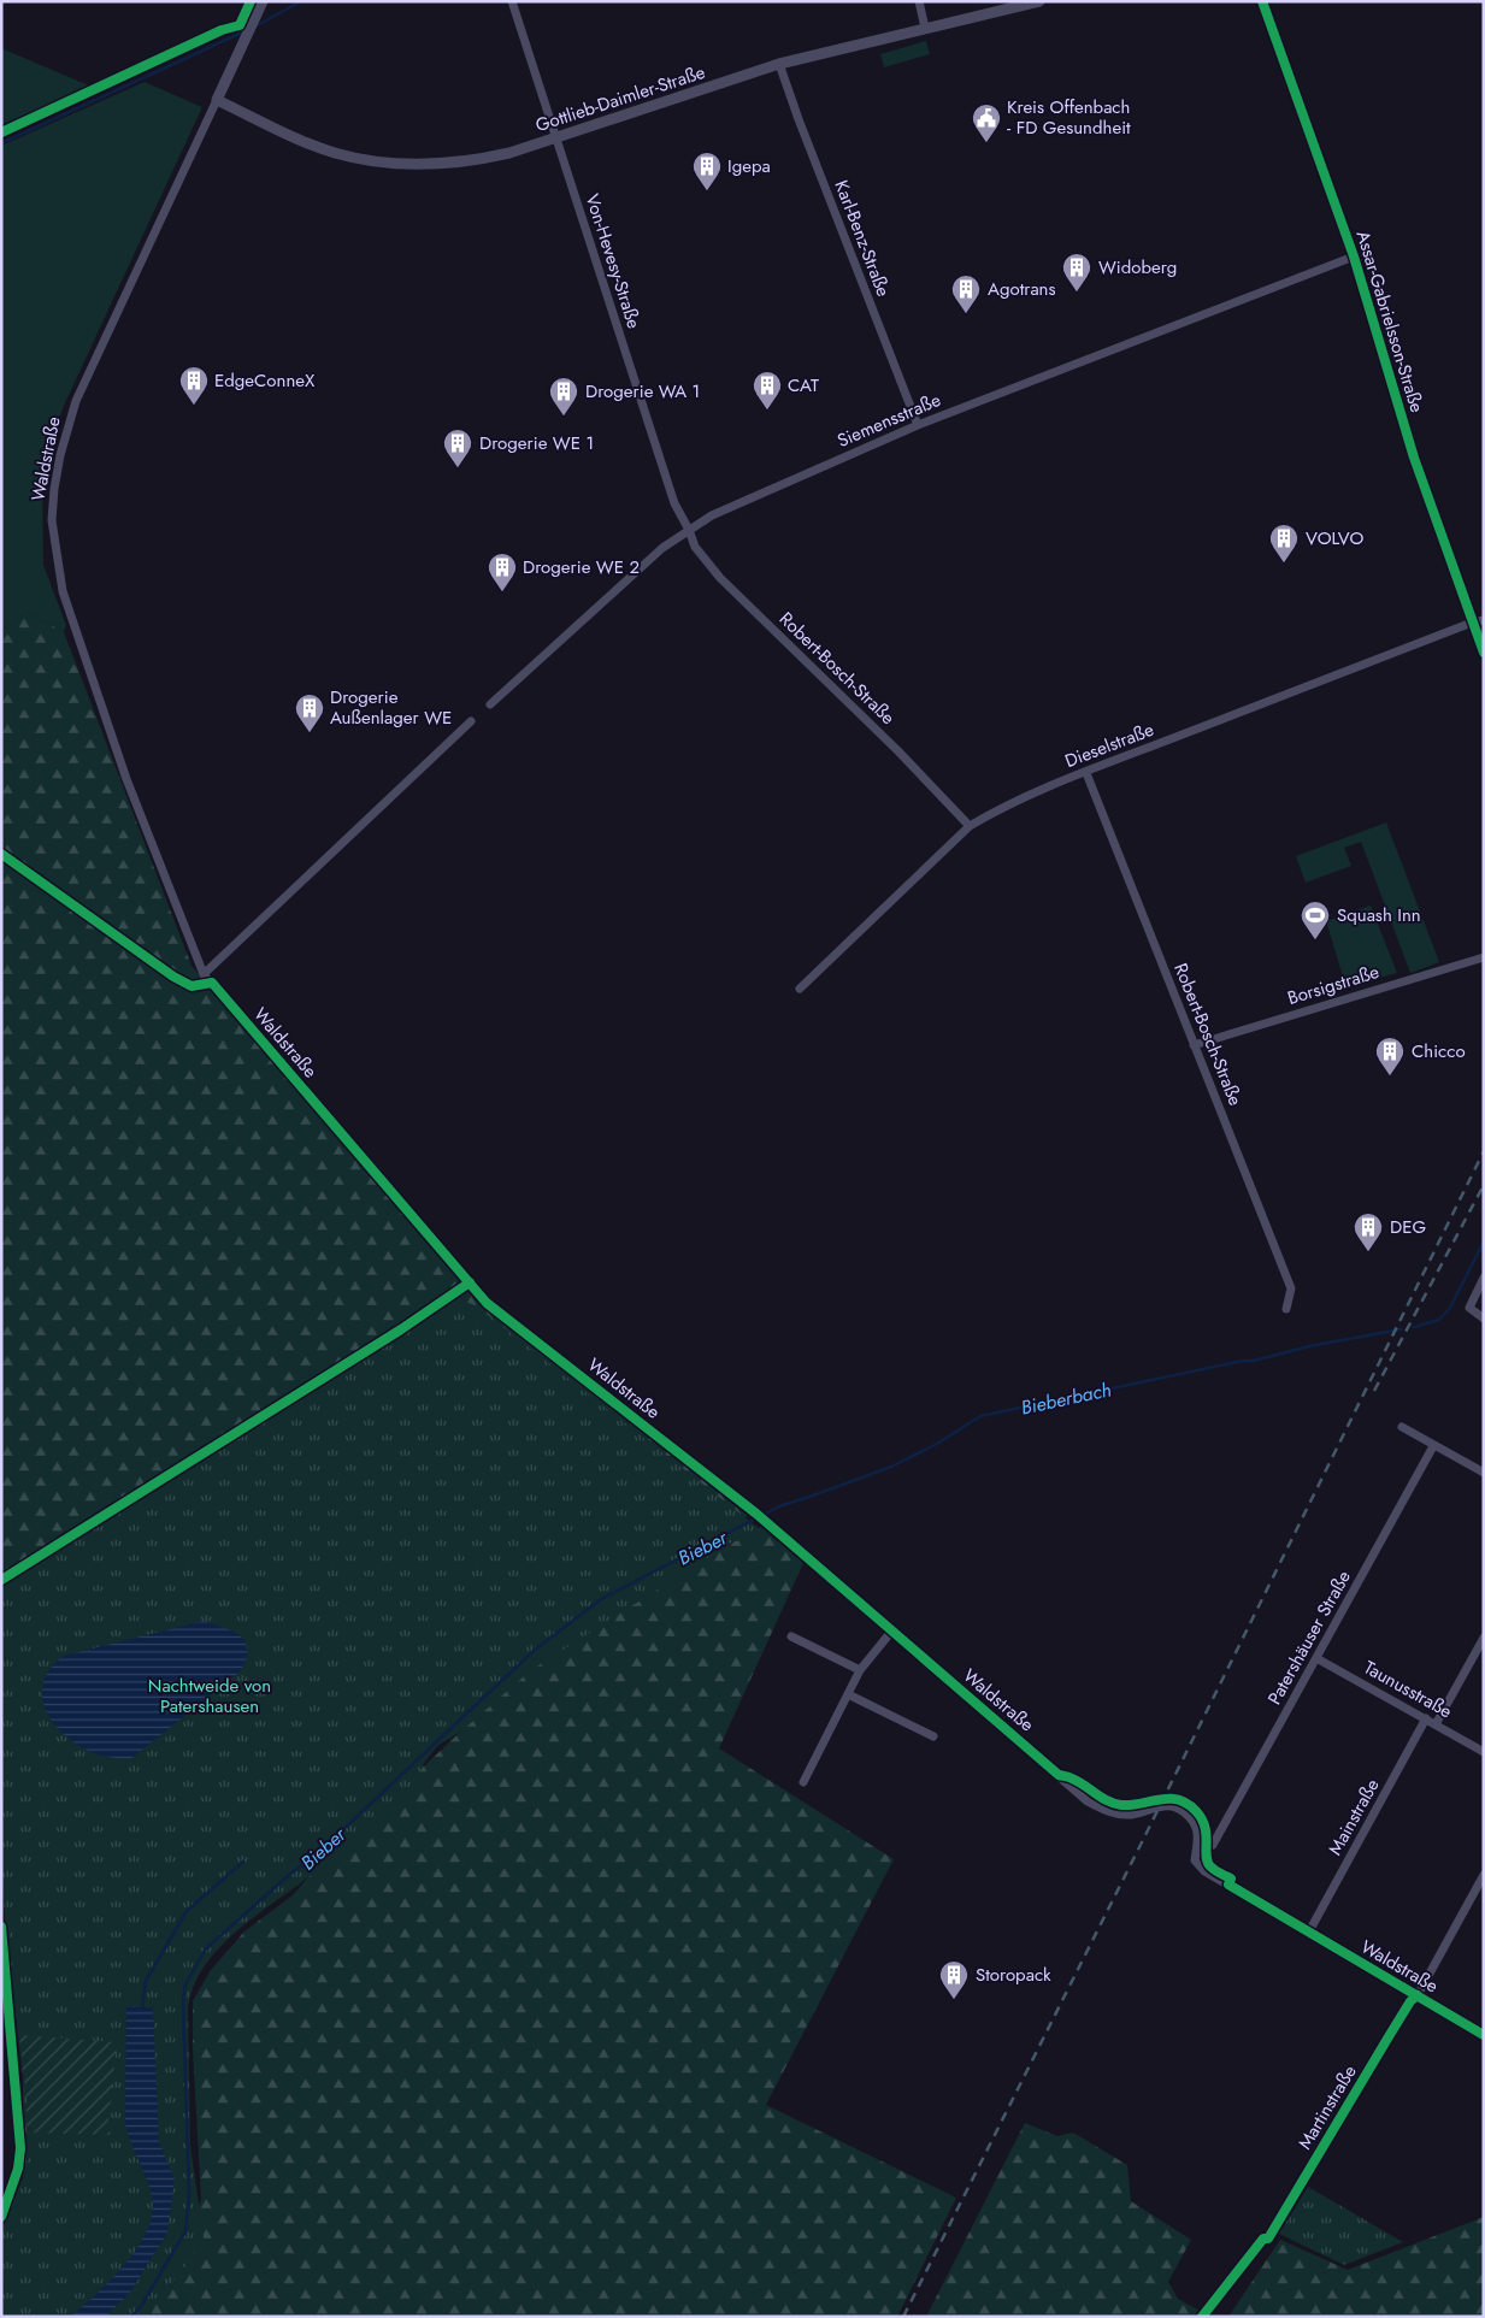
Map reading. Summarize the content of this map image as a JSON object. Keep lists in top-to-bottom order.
{
  "streets": {
    "street": [
      "Gottlieb-Daimler-Straße",
      "Karl-Benz-Straße",
      "Von-Hevesy-Straße",
      "Assar-Gabrielsson-Straße",
      "Siemensstraße",
      "Waldstraße",
      "Robert-Bosch-Straße",
      "Dieselstraße",
      "Borsigstraße",
      "Patershäuser Straße",
      "Taunusstraße",
      "Mainstraße",
      "Martinstraße"
    ]
  },
  "crossings": [
    ["Gottlieb-Daimler-Straße", "Karl-Benz-Straße"],
    ["Gottlieb-Daimler-Straße", "Von-Hevesy-Straße"],
    ["Gottlieb-Daimler-Straße", "Waldstraße"],
    ["Karl-Benz-Straße", "Siemensstraße"],
    ["Von-Hevesy-Straße", "Siemensstraße"],
    ["Von-Hevesy-Straße", "Robert-Bosch-Straße"],
    ["Assar-Gabrielsson-Straße", "Siemensstraße"],
    ["Assar-Gabrielsson-Straße", "Dieselstraße"],
    ["Siemensstraße", "Robert-Bosch-Straße"],
    ["Waldstraße", "Mainstraße"],
    ["Waldstraße", "Martinstraße"],
    ["Robert-Bosch-Straße", "Dieselstraße"],
    ["Robert-Bosch-Straße", "Borsigstraße"],
    ["Patershäuser Straße", "Taunusstraße"],
    ["Taunusstraße", "Mainstraße"]
  ],
  "water": ["Bieberbach", "Bieber"],
  "parks": ["Nachtweide von Patershausen"],
  "places": {
    "public building": ["Kreis Offenbach - FD Gesundheit"],
    "building": [
      "Igepa",
      "Widoberg",
      "Agotrans",
      "EdgeConneX",
      "CAT",
      "Drogerie WA 1",
      "Drogerie WE 1",
      "VOLVO",
      "Drogerie WE 2",
      "Drogerie Außenlager WE",
      "Chicco",
      "DEG",
      "Storopack"
    ],
    "sports": ["Squash Inn"]
  }
}
